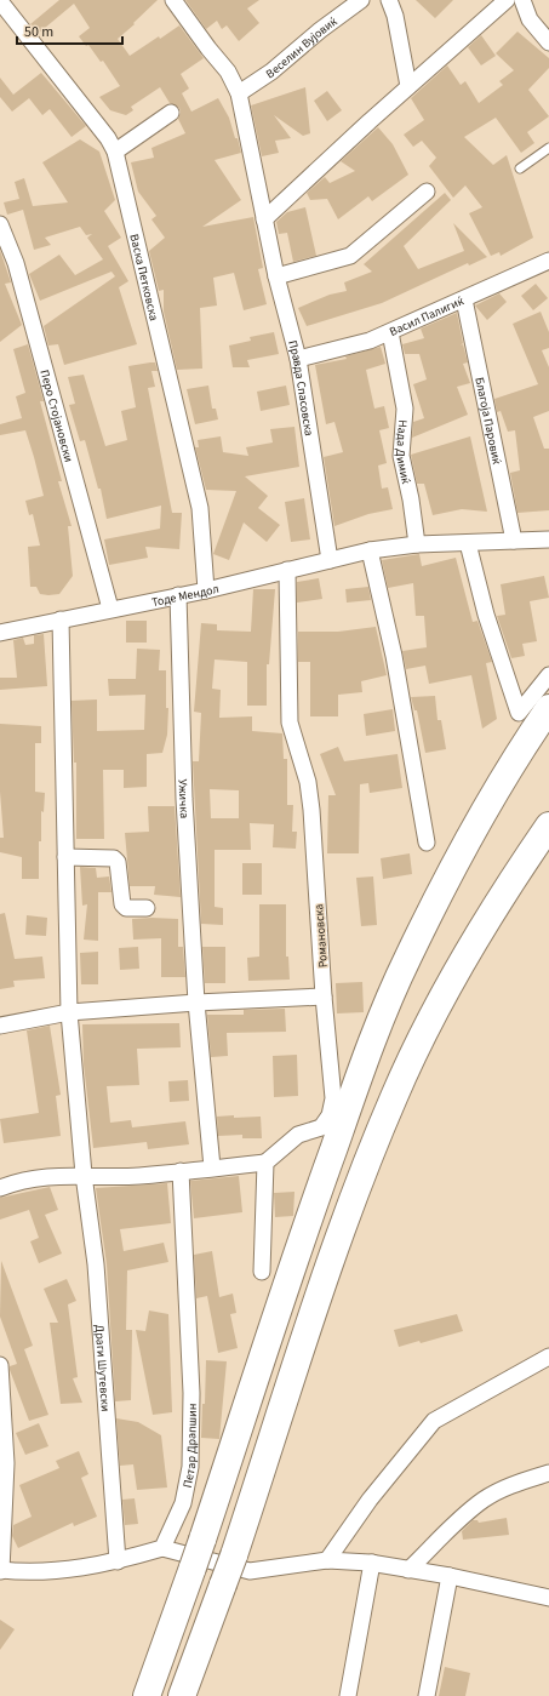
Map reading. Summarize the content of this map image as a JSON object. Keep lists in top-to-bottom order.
{
  "streets": {
    "street": [
      "Веселин Вујовиќ",
      "Васка Петковска",
      "Васил Палигиќ",
      "Правда Спасовска",
      "Перо Стојановски",
      "Благоја Паровиќ",
      "Нада Димиќ",
      "Тоде Мендол",
      "Ужичка",
      "Романовска",
      "Драги Шутевски",
      "Петар Драпшин"
    ]
  },
  "crossings": [
    ["Веселин Вујовиќ", "Правда Спасовска"],
    ["Васка Петковска", "Тоде Мендол"],
    ["Васил Палигиќ", "Правда Спасовска"],
    ["Васил Палигиќ", "Благоја Паровиќ"],
    ["Васил Палигиќ", "Нада Димиќ"],
    ["Правда Спасовска", "Тоде Мендол"],
    ["Перо Стојановски", "Тоде Мендол"],
    ["Благоја Паровиќ", "Тоде Мендол"],
    ["Нада Димиќ", "Тоде Мендол"],
    ["Тоде Мендол", "Ужичка"],
    ["Тоде Мендол", "Романовска"],
    ["Тоде Мендол", "Драги Шутевски"]
  ],
  "scale_bar": "50 m"
}
